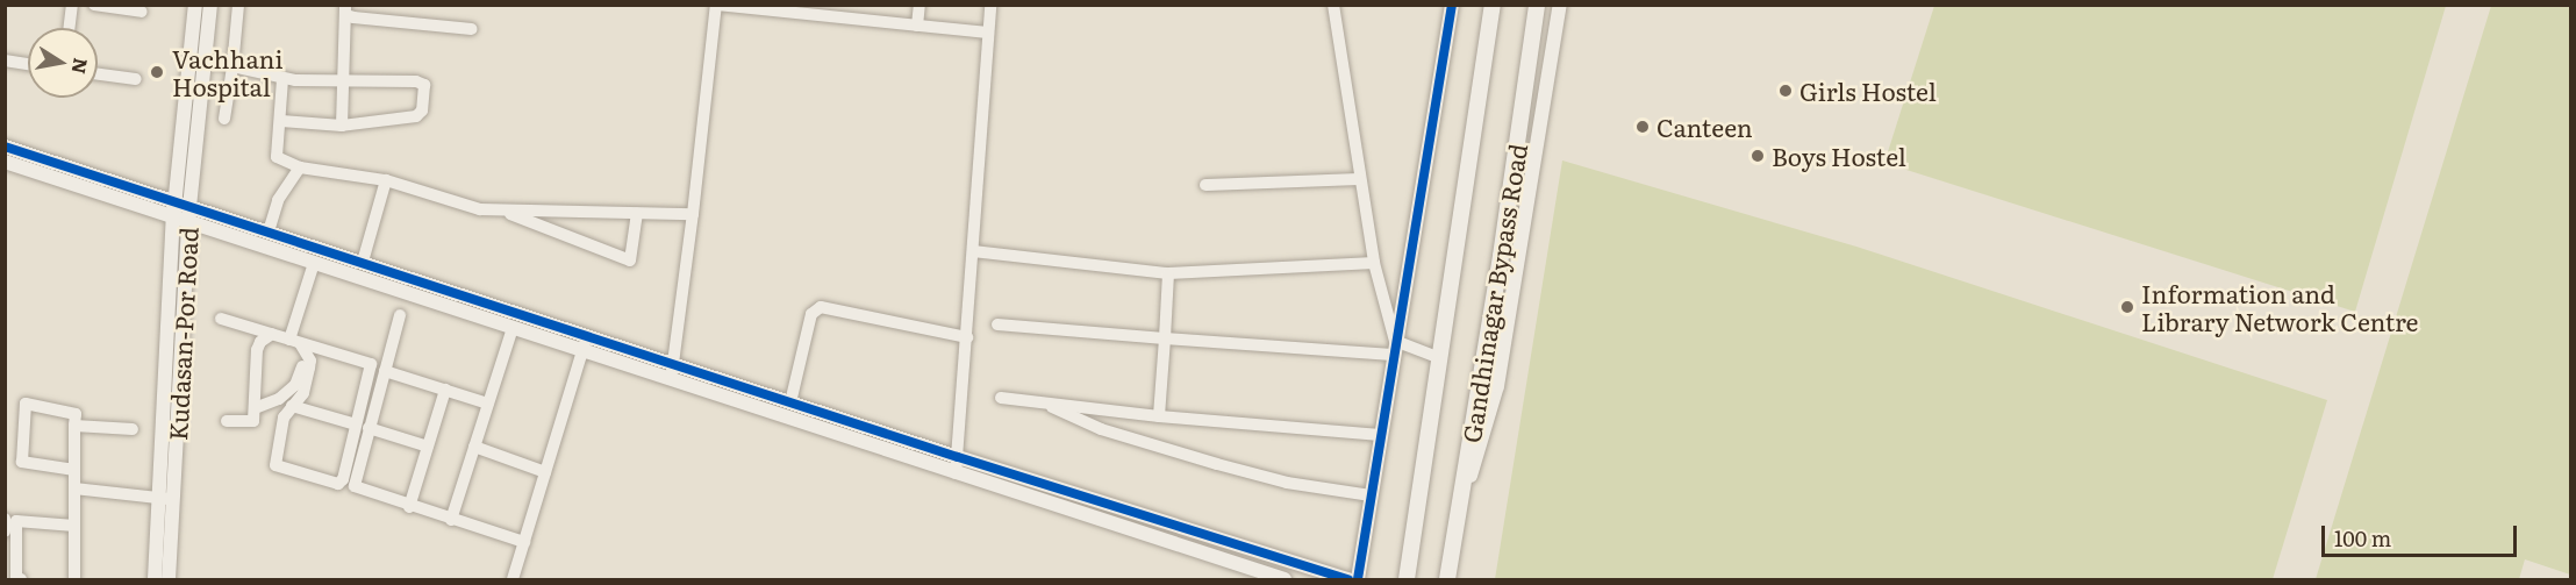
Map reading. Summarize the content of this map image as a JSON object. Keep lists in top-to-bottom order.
{
  "streets": {
    "main road": ["Gandhinagar Bypass Road"],
    "street": ["Kudasan-Por Road"]
  },
  "places": [
    "Vachhani Hospital",
    "Girls Hostel",
    "Canteen",
    "Boys Hostel",
    "Information and Library Network Centre"
  ],
  "scale_bar": "100 m",
  "north": "right"
}
